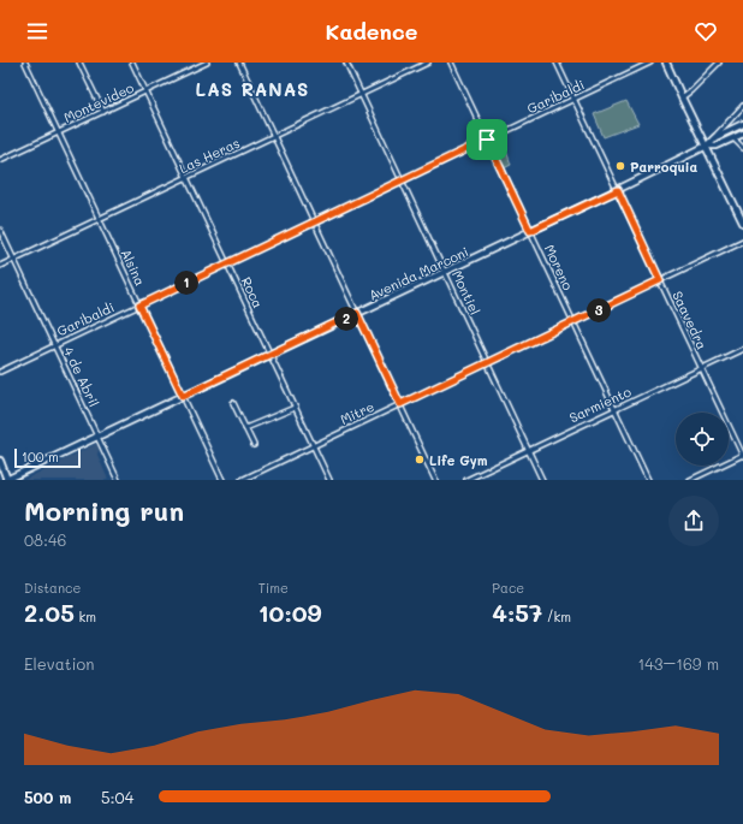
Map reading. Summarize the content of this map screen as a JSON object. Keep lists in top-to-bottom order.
{
  "streets": {
    "main road": ["Avenida Marconi"],
    "street": [
      "Garibaldi",
      "Montevideo",
      "Las Heras",
      "Alsina",
      "Moreno",
      "Roca",
      "Montiel",
      "Saavedra",
      "4 de Abril",
      "Sarmiento",
      "Mitre"
    ]
  },
  "crossings": [
    ["Garibaldi", "Alsina"],
    ["Garibaldi", "Moreno"],
    ["Garibaldi", "Roca"],
    ["Garibaldi", "Montiel"],
    ["Garibaldi", "Saavedra"],
    ["Garibaldi", "4 de Abril"],
    ["Montevideo", "Alsina"],
    ["Montevideo", "Roca"],
    ["Las Heras", "Alsina"],
    ["Las Heras", "Roca"],
    ["Las Heras", "Montiel"],
    ["Las Heras", "4 de Abril"],
    ["Alsina", "Avenida Marconi"],
    ["Moreno", "Avenida Marconi"],
    ["Moreno", "Sarmiento"],
    ["Moreno", "Mitre"],
    ["Avenida Marconi", "Roca"],
    ["Avenida Marconi", "Montiel"],
    ["Avenida Marconi", "Saavedra"],
    ["Avenida Marconi", "4 de Abril"],
    ["Roca", "Mitre"],
    ["Montiel", "Sarmiento"],
    ["Montiel", "Mitre"],
    ["Saavedra", "Sarmiento"],
    ["Saavedra", "Mitre"]
  ],
  "districts": ["LAS RANAS"],
  "places": ["Parroquia", "Life Gym"],
  "scale_bar": "100 m",
  "page": {
    "header": "Kadence",
    "pins": ["1", "3", "2"],
    "scale": "100 m",
    "heading": ["Morning run", "08:46"],
    "stats": [
      ["Distance", "2.05 km"],
      ["Time", "10:09"],
      ["Pace", "4:57 /km"]
    ],
    "chart": ["Elevation", "143–169 m"],
    "list": [
      {
        "name": "500 m",
        "note": "5:04"
      }
    ]
  }
}
